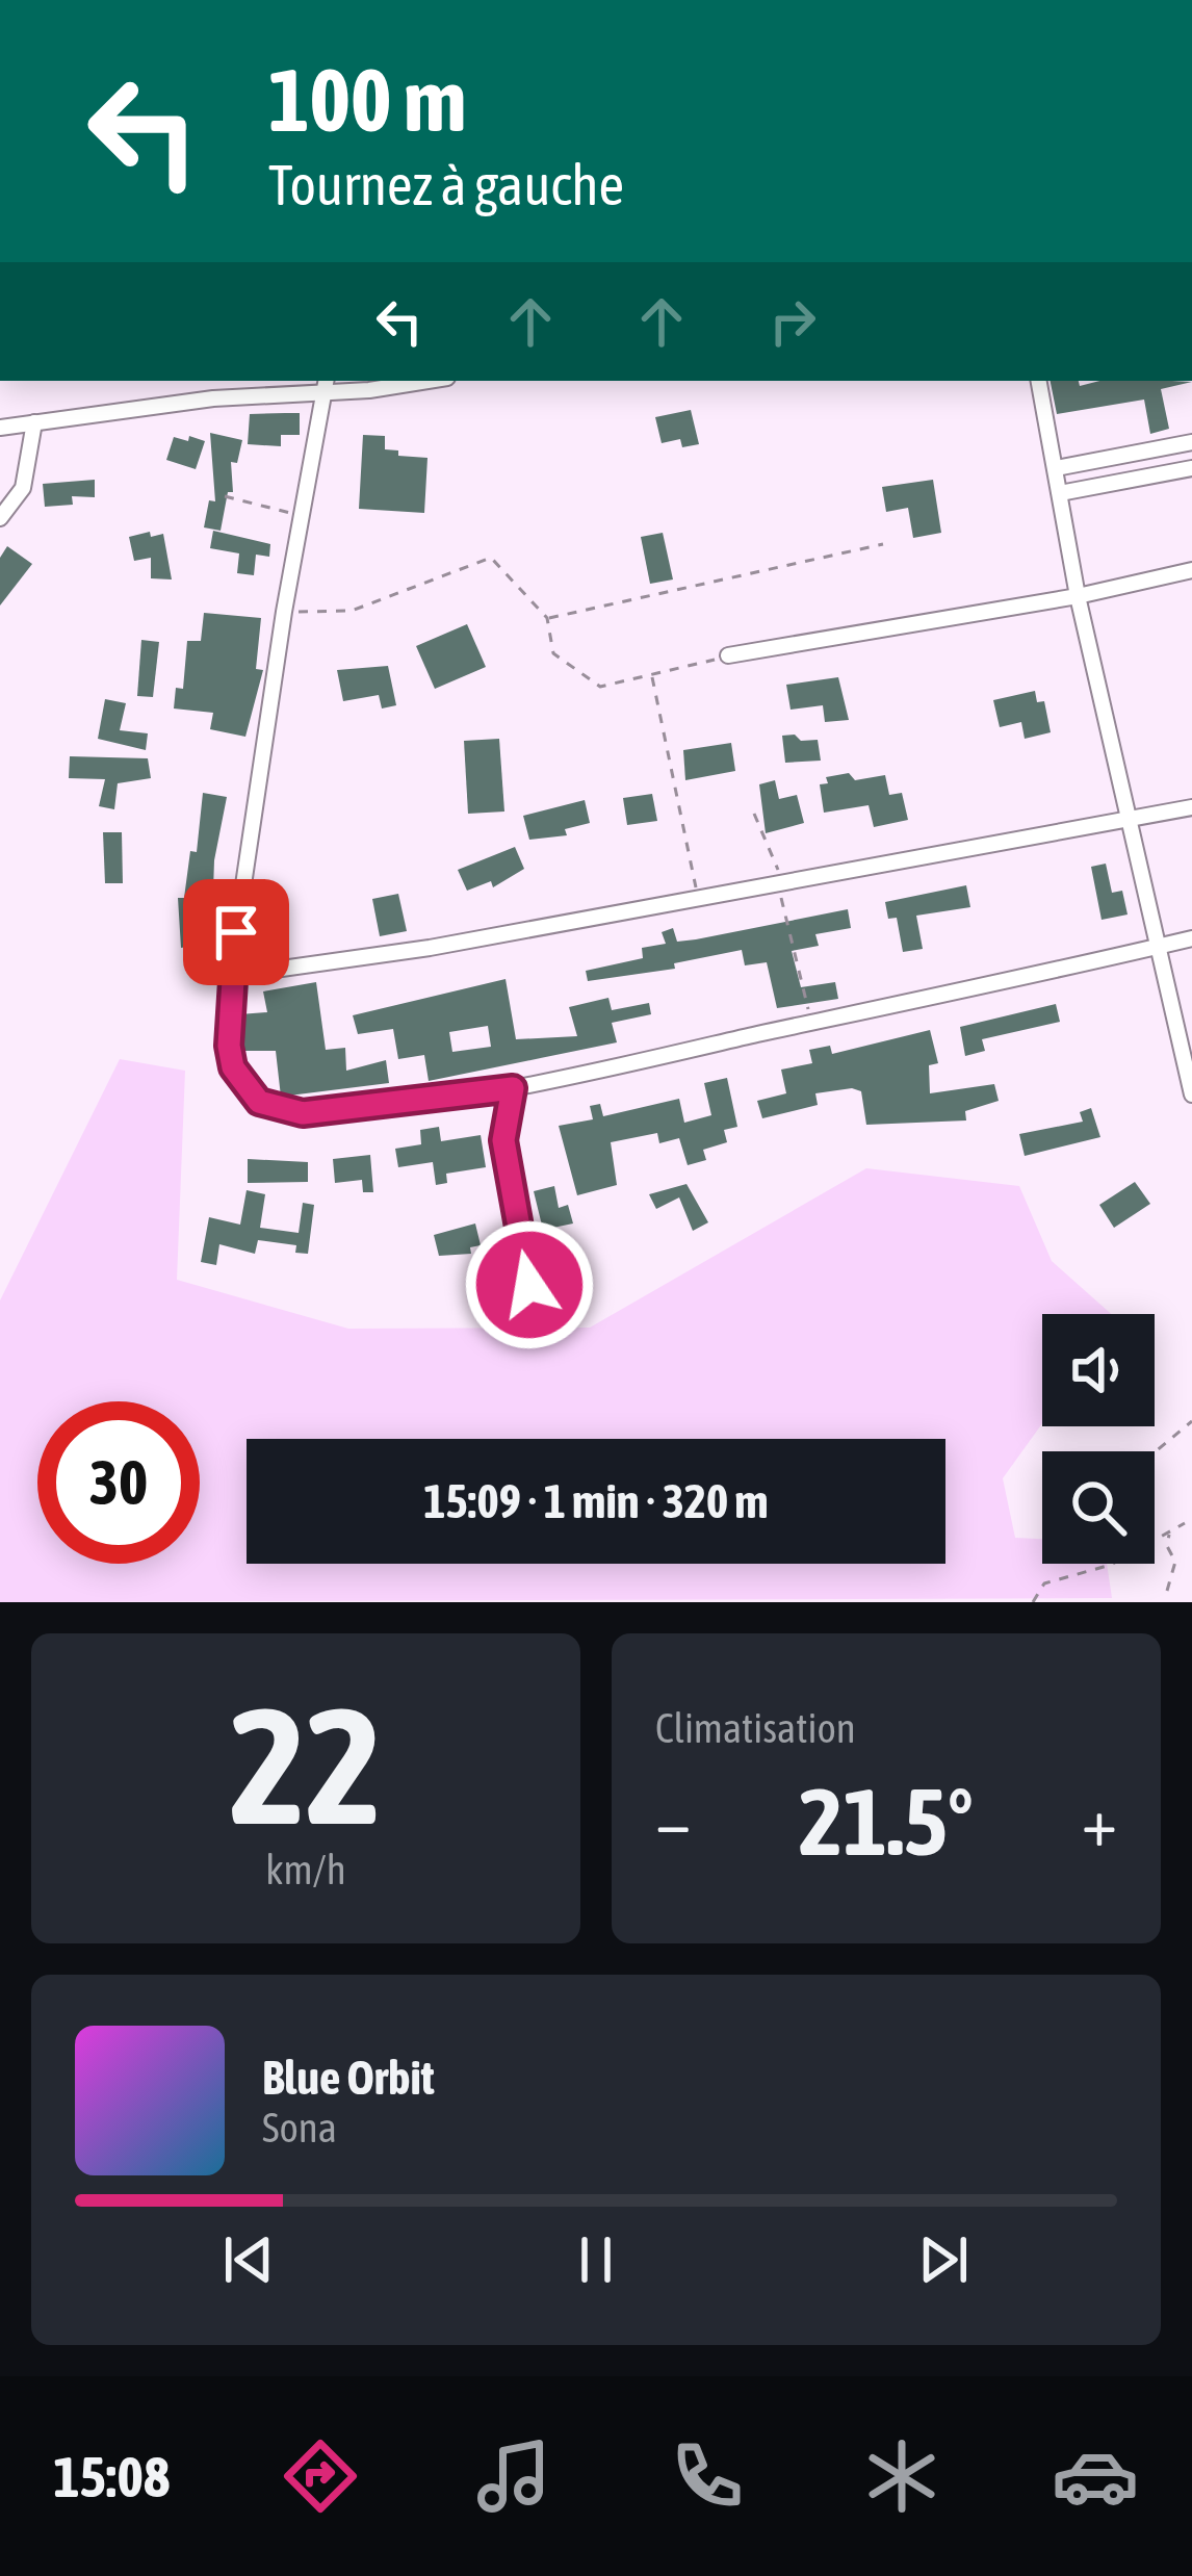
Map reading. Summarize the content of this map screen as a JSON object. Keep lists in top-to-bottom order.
{
  "page": {
    "turn": ["100 m", "Tournez à gauche"],
    "limit": "30",
    "trip": "15:09 · 1 min · 320 m",
    "tile": [
      ["22", "km/h"],
      "Climatisation"
    ],
    "heat": ["−", "21.5°", "+"],
    "song": ["Blue Orbit", "Sona"],
    "tabs": "15:08"
  }
}
